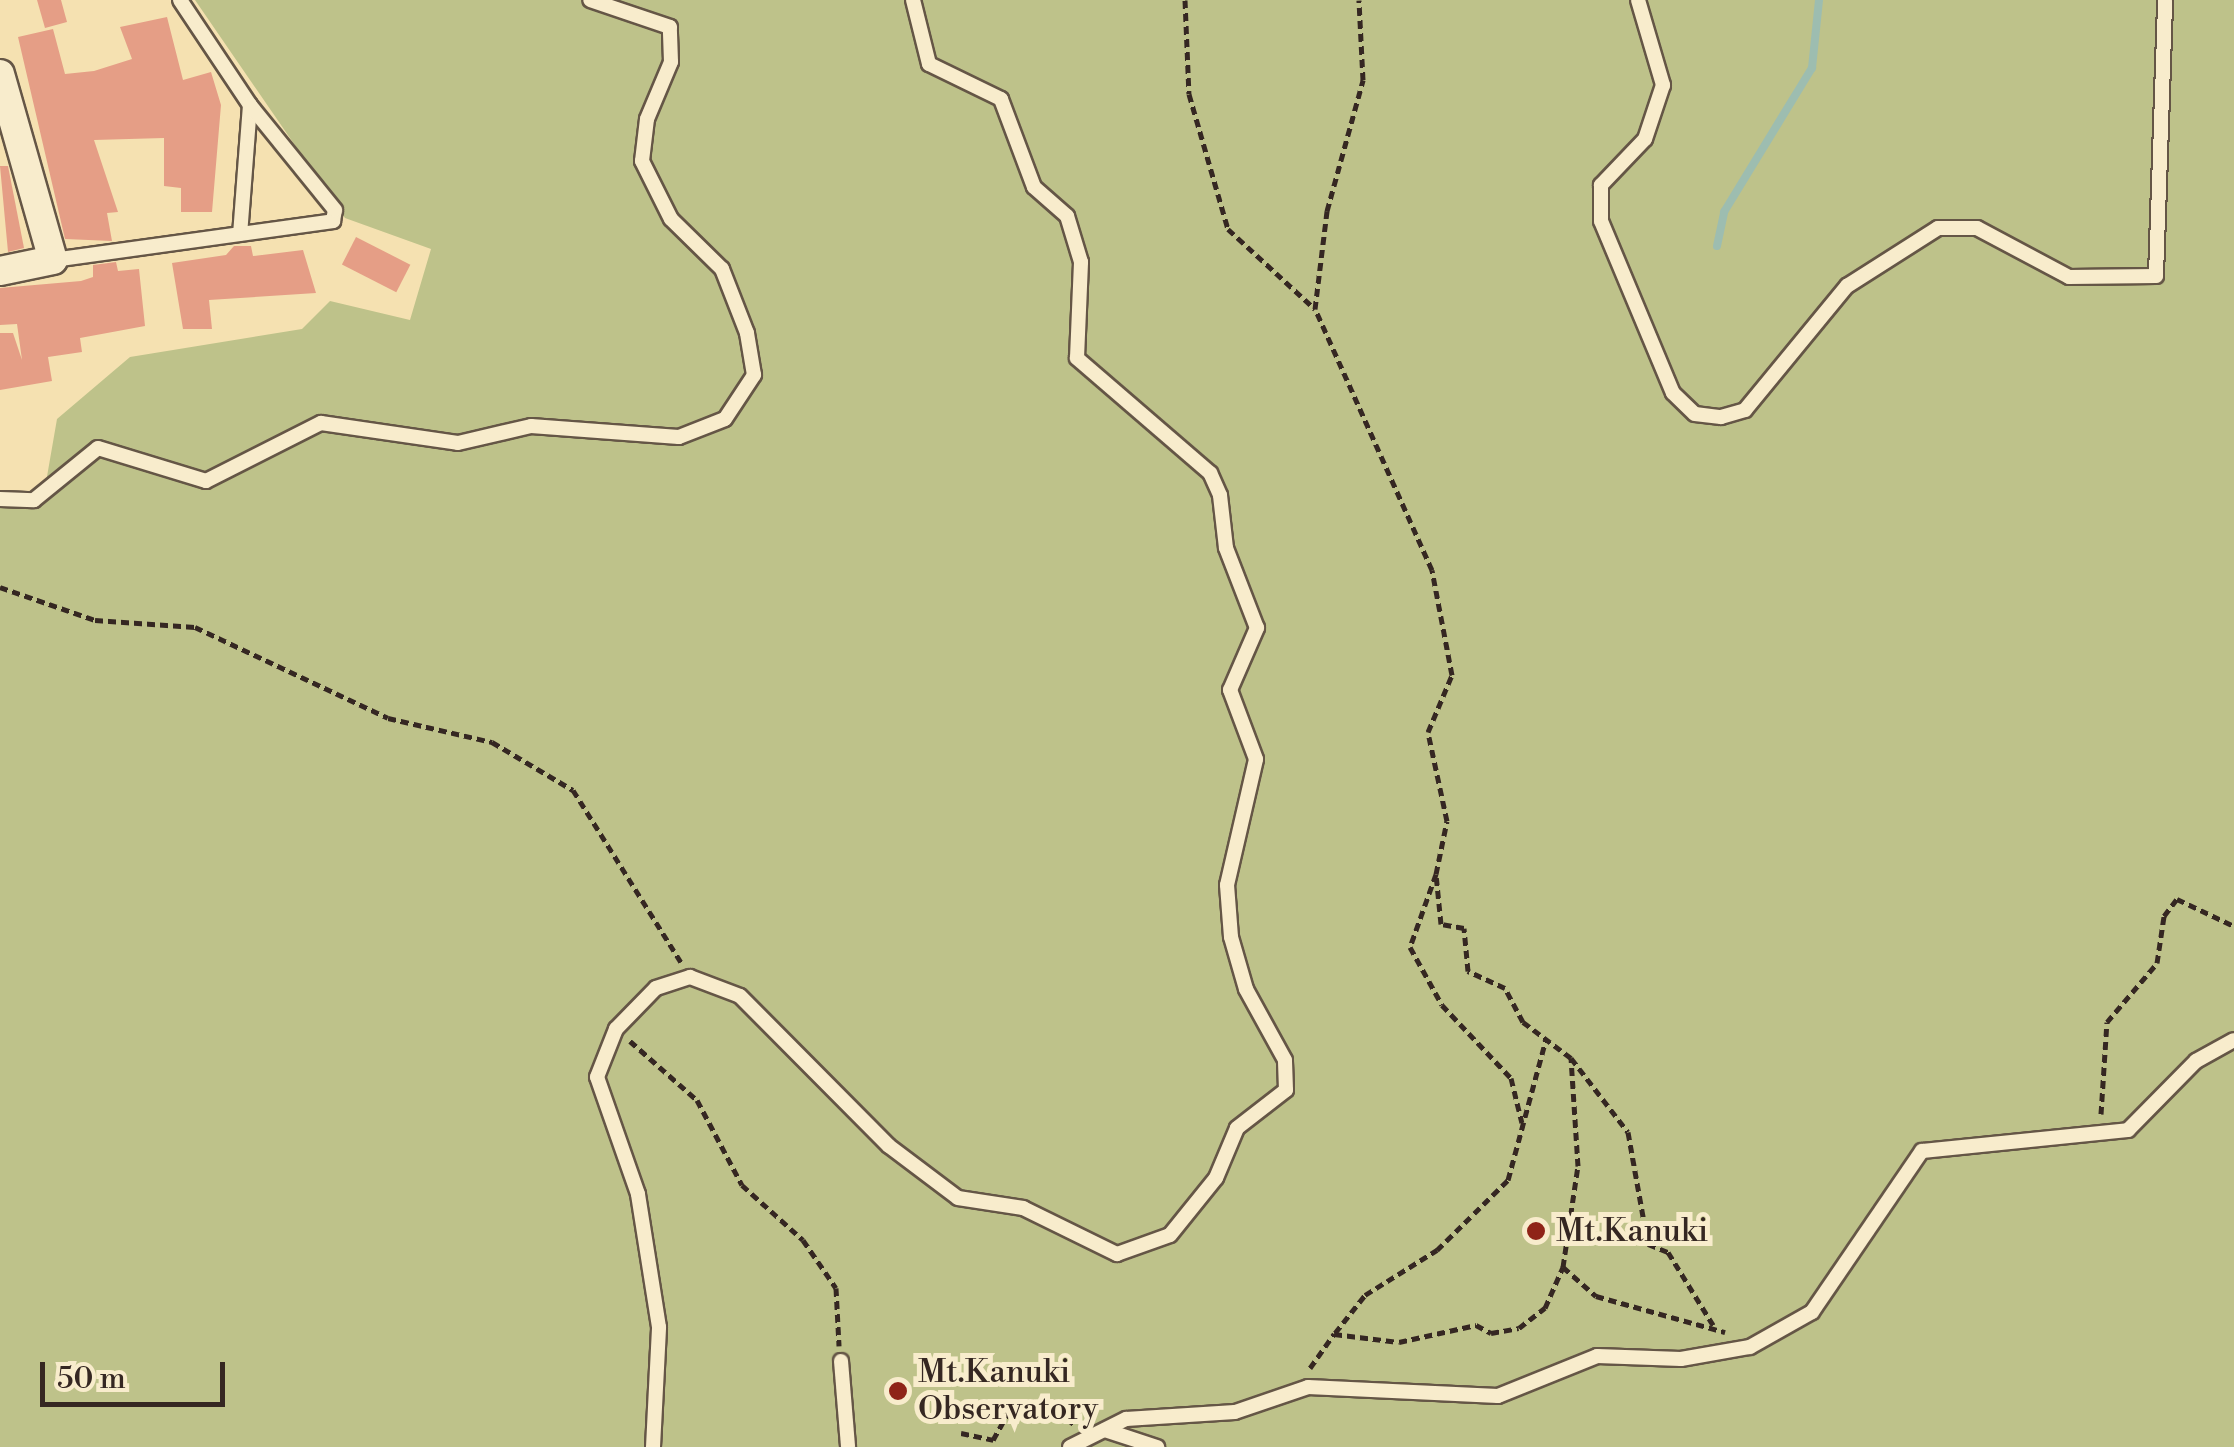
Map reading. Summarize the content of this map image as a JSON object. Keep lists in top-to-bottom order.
{
  "places": ["Mt.Kanuki", "Mt.Kanuki Observatory"],
  "scale_bar": "50 m"
}
